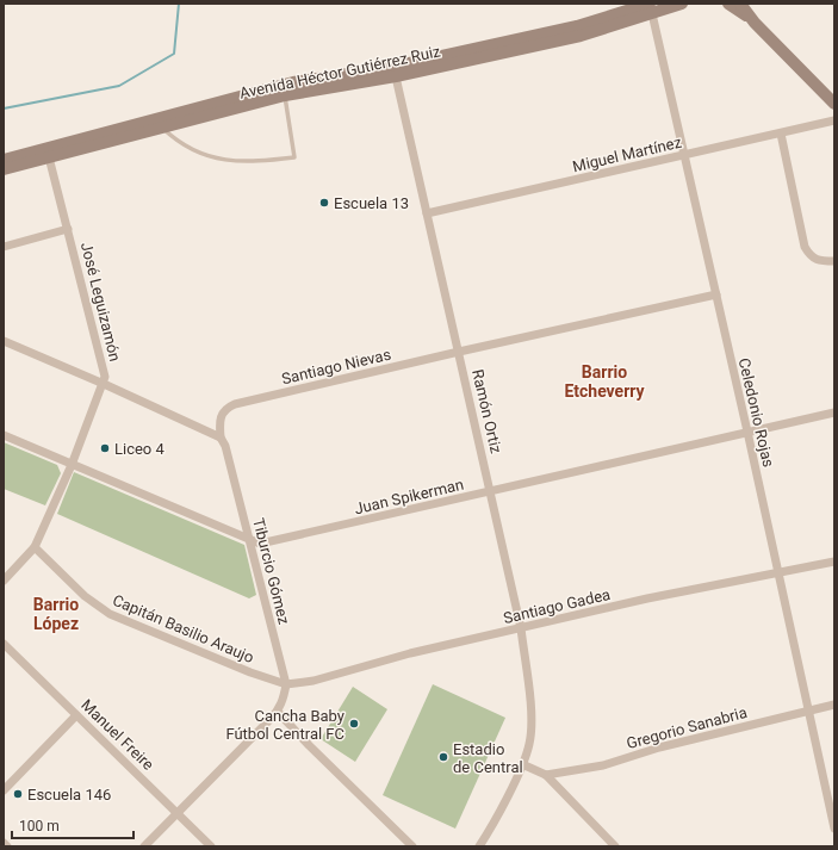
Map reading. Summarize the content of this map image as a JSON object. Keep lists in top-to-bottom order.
{
  "streets": {
    "street": [
      "Avenida Héctor Gutiérrez Ruiz",
      "Miguel Martínez",
      "José Leguizamón",
      "Santiago Nievas",
      "Ramón Ortiz",
      "Celedonio Rojas",
      "Juan Spikerman",
      "Tiburcio Gómez",
      "Santiago Gadea",
      "Capitán Basilio Araujo",
      "Gregorio Sanabria",
      "Manuel Freire"
    ]
  },
  "crossings": [
    ["Avenida Héctor Gutiérrez Ruiz", "José Leguizamón"],
    ["Avenida Héctor Gutiérrez Ruiz", "Ramón Ortiz"],
    ["Avenida Héctor Gutiérrez Ruiz", "Celedonio Rojas"],
    ["Miguel Martínez", "Ramón Ortiz"],
    ["Miguel Martínez", "Celedonio Rojas"],
    ["José Leguizamón", "Juan Spikerman"],
    ["José Leguizamón", "Capitán Basilio Araujo"],
    ["Santiago Nievas", "Ramón Ortiz"],
    ["Santiago Nievas", "Celedonio Rojas"],
    ["Santiago Nievas", "Tiburcio Gómez"],
    ["Ramón Ortiz", "Juan Spikerman"],
    ["Ramón Ortiz", "Santiago Gadea"],
    ["Celedonio Rojas", "Juan Spikerman"],
    ["Celedonio Rojas", "Santiago Gadea"],
    ["Celedonio Rojas", "Gregorio Sanabria"],
    ["Juan Spikerman", "Tiburcio Gómez"],
    ["Tiburcio Gómez", "Santiago Gadea"],
    ["Tiburcio Gómez", "Capitán Basilio Araujo"],
    ["Santiago Gadea", "Capitán Basilio Araujo"]
  ],
  "districts": ["Barrio Etcheverry", "Barrio López"],
  "places": [
    "Escuela 13",
    "Liceo 4",
    "Cancha Baby Fútbol Central FC",
    "Estadio de Central",
    "Escuela 146"
  ],
  "scale_bar": "100 m"
}
